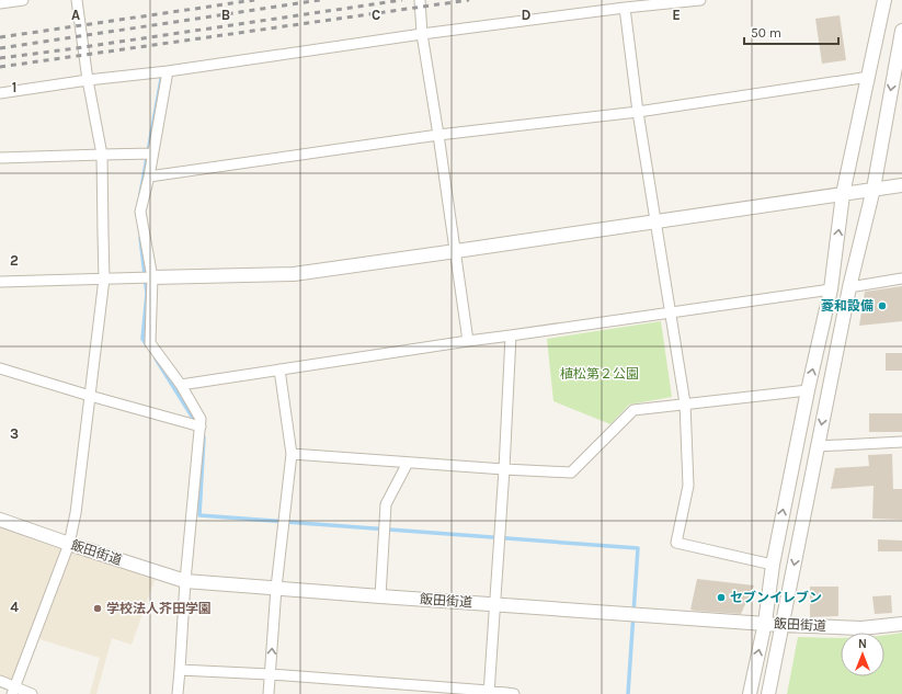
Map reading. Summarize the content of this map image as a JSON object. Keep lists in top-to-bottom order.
{
  "streets": {
    "street": ["飯田街道"]
  },
  "parks": ["植松第２公園"],
  "places": ["菱和設備", "セブンイレブン", "学校法人芥田学園"],
  "scale_bar": "50 m",
  "north": "top",
  "grid": {
    "columns": [
      "A",
      "B",
      "C",
      "D",
      "E"
    ],
    "rows": [
      "1",
      "2",
      "3",
      "4"
    ]
  }
}
